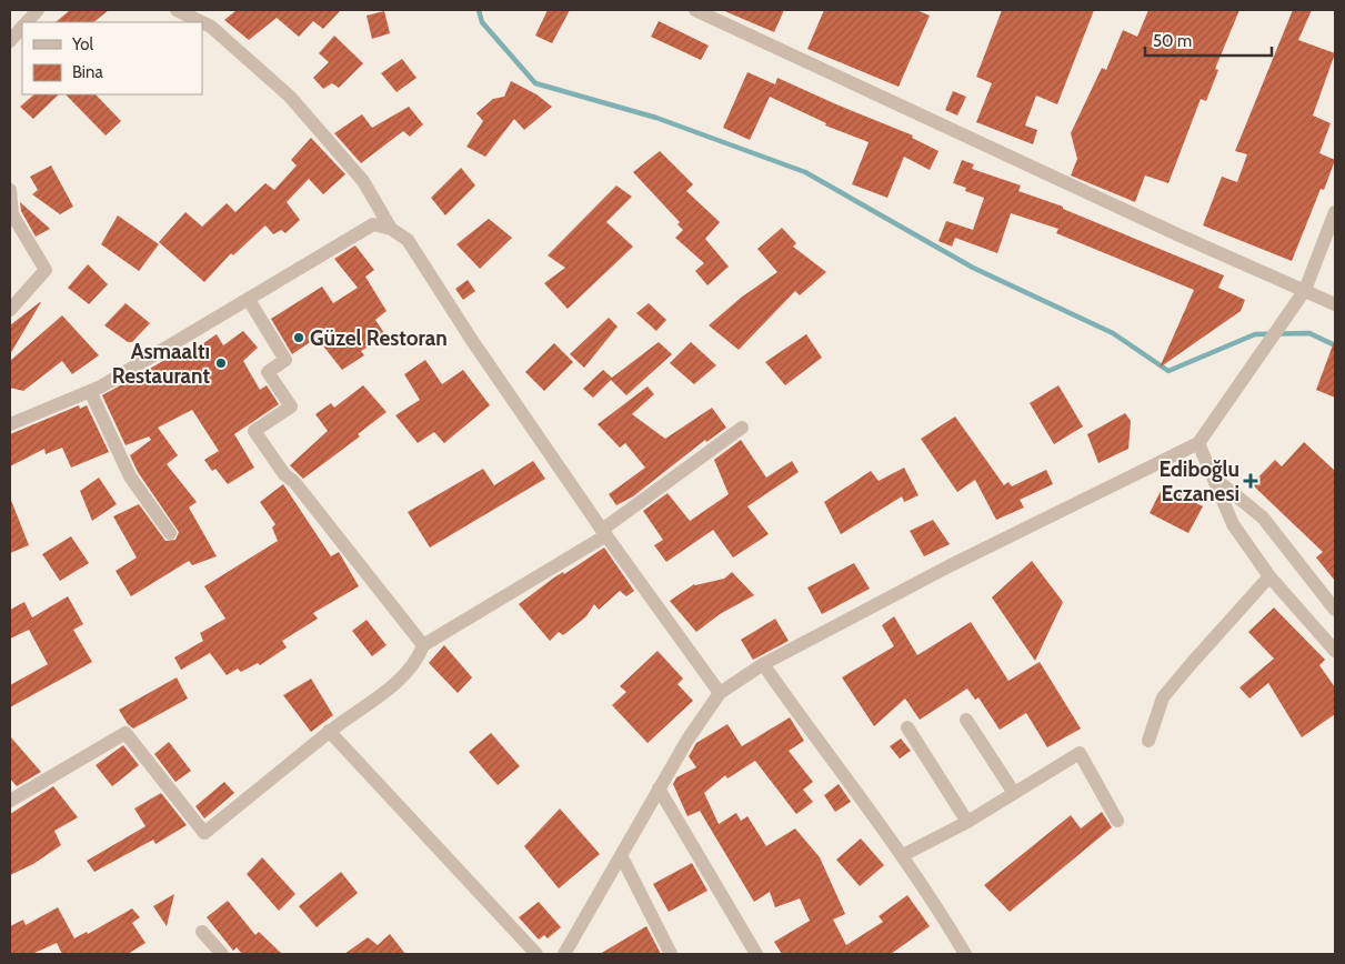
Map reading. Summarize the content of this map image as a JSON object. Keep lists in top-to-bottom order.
{
  "places": {
    "other": ["Güzel Restoran", "Asmaaltı Restaurant"],
    "health": ["Ediboğlu Eczanesi"]
  },
  "legend": ["Yol", "Bina"],
  "scale_bar": "50 m"
}
